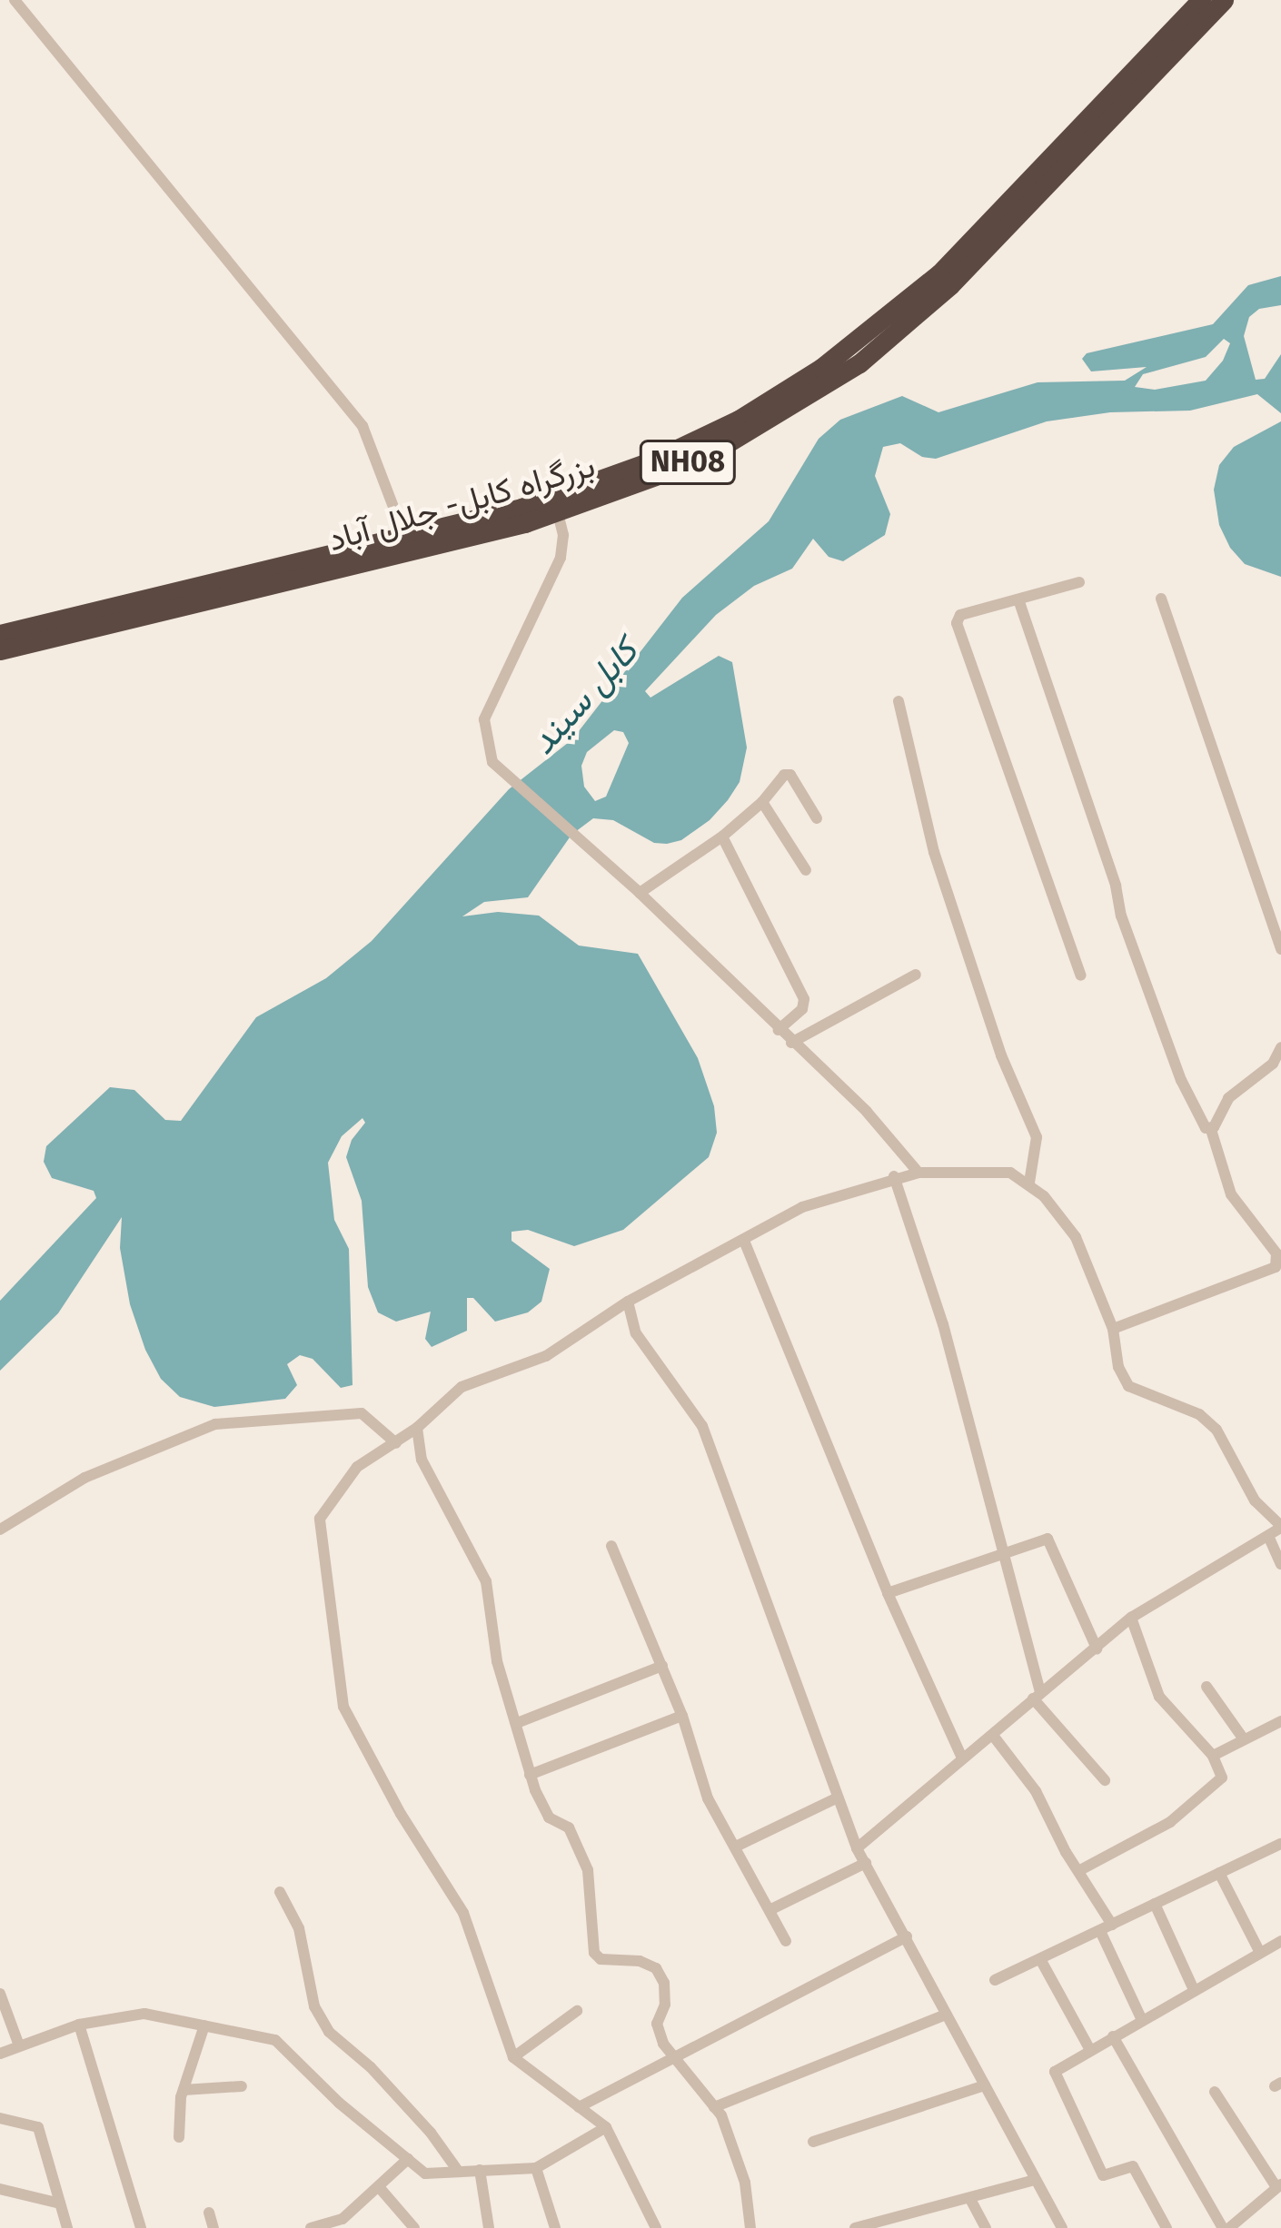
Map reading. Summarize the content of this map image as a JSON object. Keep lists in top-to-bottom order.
{
  "streets": {
    "highway": ["NH08", "بزرگراه کابل- جلال آباد"]
  },
  "water": ["کابل سيند"]
}
